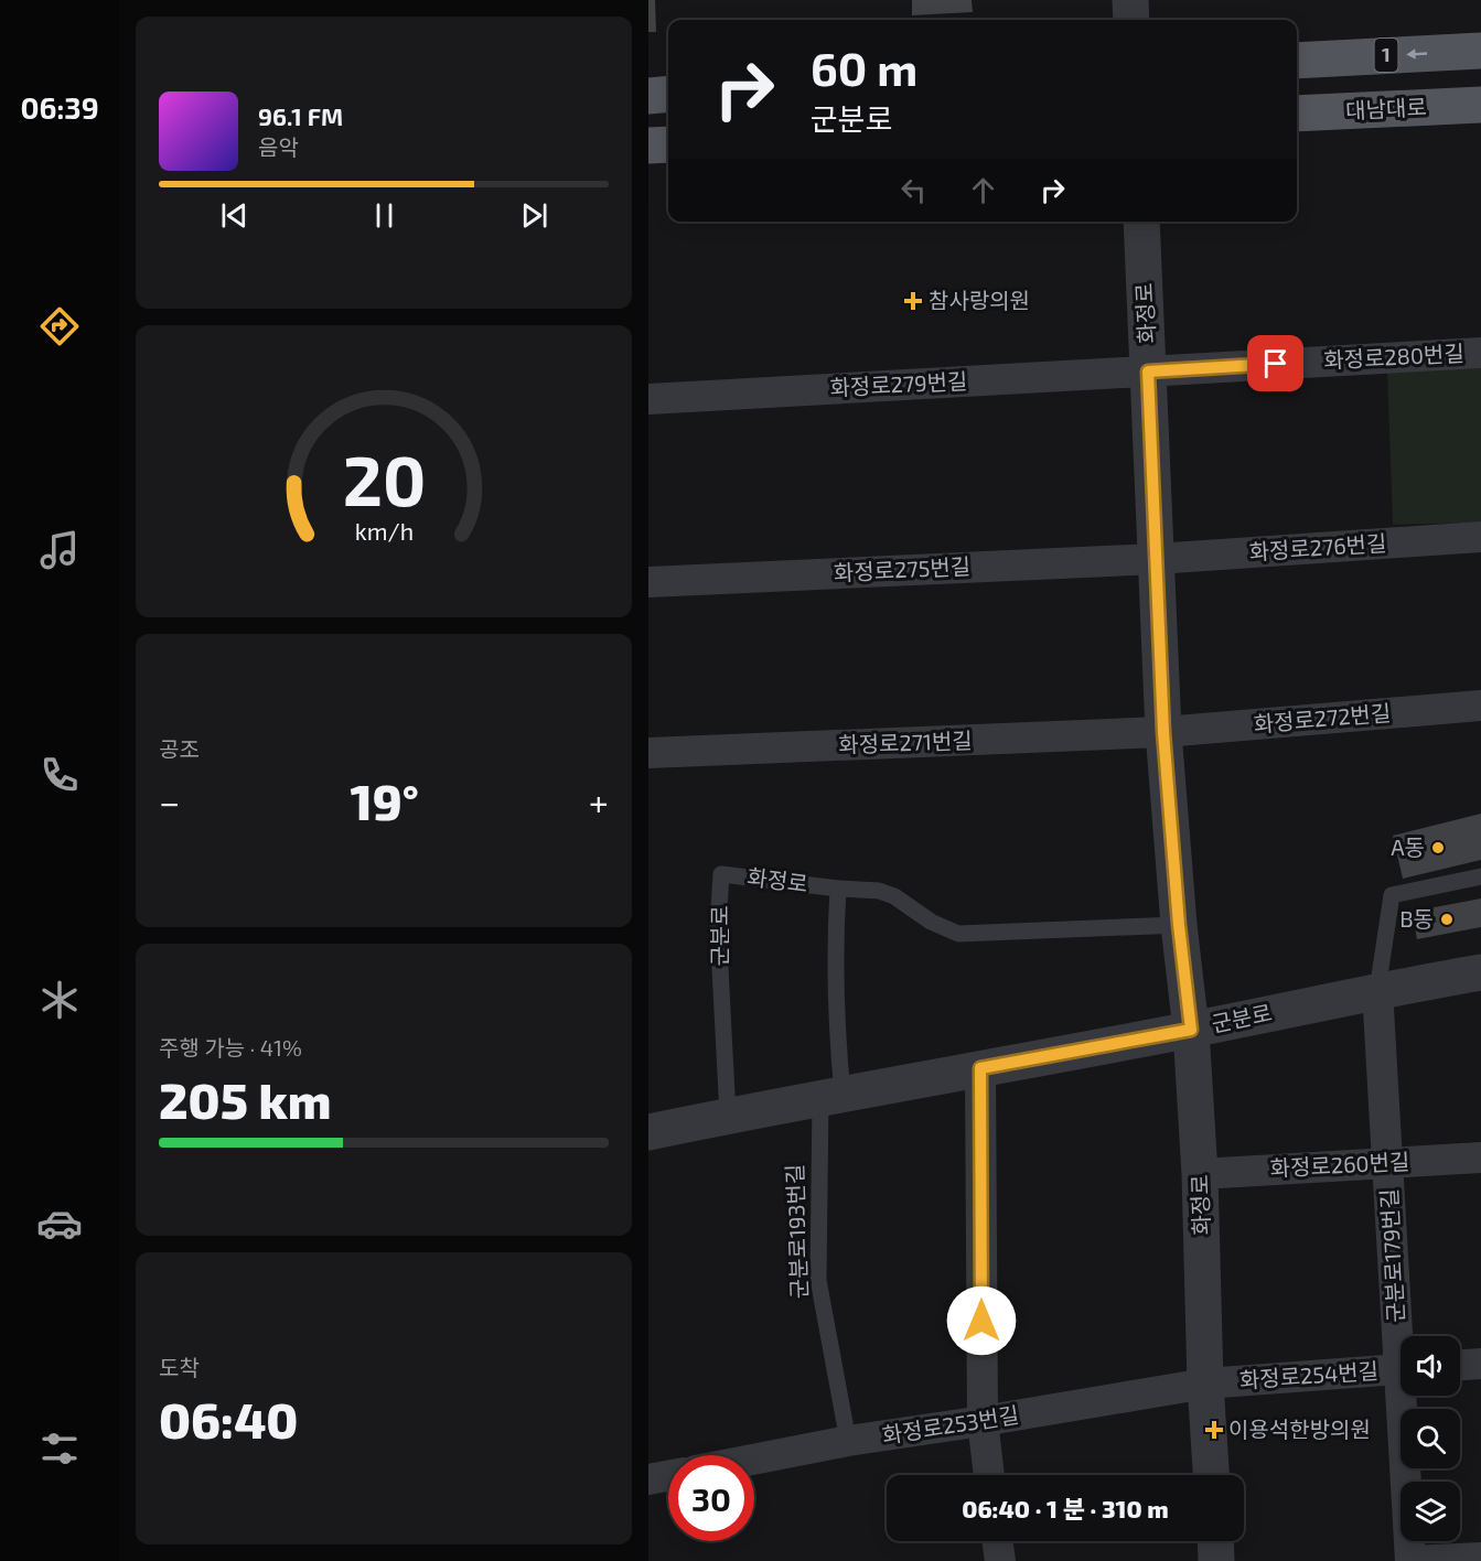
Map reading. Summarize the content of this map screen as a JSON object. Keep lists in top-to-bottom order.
{
  "streets": {
    "main road": ["1", "대남대로"],
    "street": [
      "화정로",
      "화정로280번길",
      "화정로279번길",
      "화정로276번길",
      "화정로275번길",
      "화정로272번길",
      "화정로271번길",
      "군분로",
      "화정로260번길",
      "군분로179번길",
      "화정로254번길",
      "화정로253번길"
    ],
    "lane": ["군분로193번길"]
  },
  "crossings": [
    ["화정로", "화정로280번길"],
    ["화정로", "화정로279번길"],
    ["화정로", "화정로276번길"],
    ["화정로", "화정로275번길"],
    ["화정로", "화정로272번길"],
    ["화정로", "화정로271번길"],
    ["화정로", "군분로"],
    ["화정로", "화정로260번길"],
    ["화정로", "군분로193번길"],
    ["화정로", "화정로254번길"],
    ["화정로", "화정로253번길"],
    ["화정로280번길", "화정로279번길"],
    ["화정로276번길", "화정로275번길"],
    ["화정로272번길", "화정로271번길"],
    ["군분로", "군분로193번길"],
    ["군분로", "군분로179번길"],
    ["화정로260번길", "군분로179번길"],
    ["군분로193번길", "화정로253번길"],
    ["화정로254번길", "화정로253번길"]
  ],
  "places": {
    "health": ["참사랑의원", "이용석한방의원"],
    "other": ["A동", "B동"]
  },
  "page": {
    "tabs": "06:39",
    "turn": ["60 m", "군분로"],
    "song": ["96.1 FM", "음악"],
    "tile": [
      "공조",
      ["주행 가능 · 41%", "205 km"],
      ["도착", "06:40"]
    ],
    "heat": ["−", "19°", "+"],
    "limit": "30",
    "trip": "06:40 · 1 분 · 310 m",
    "gauge": ["20", "km/h"]
  }
}
